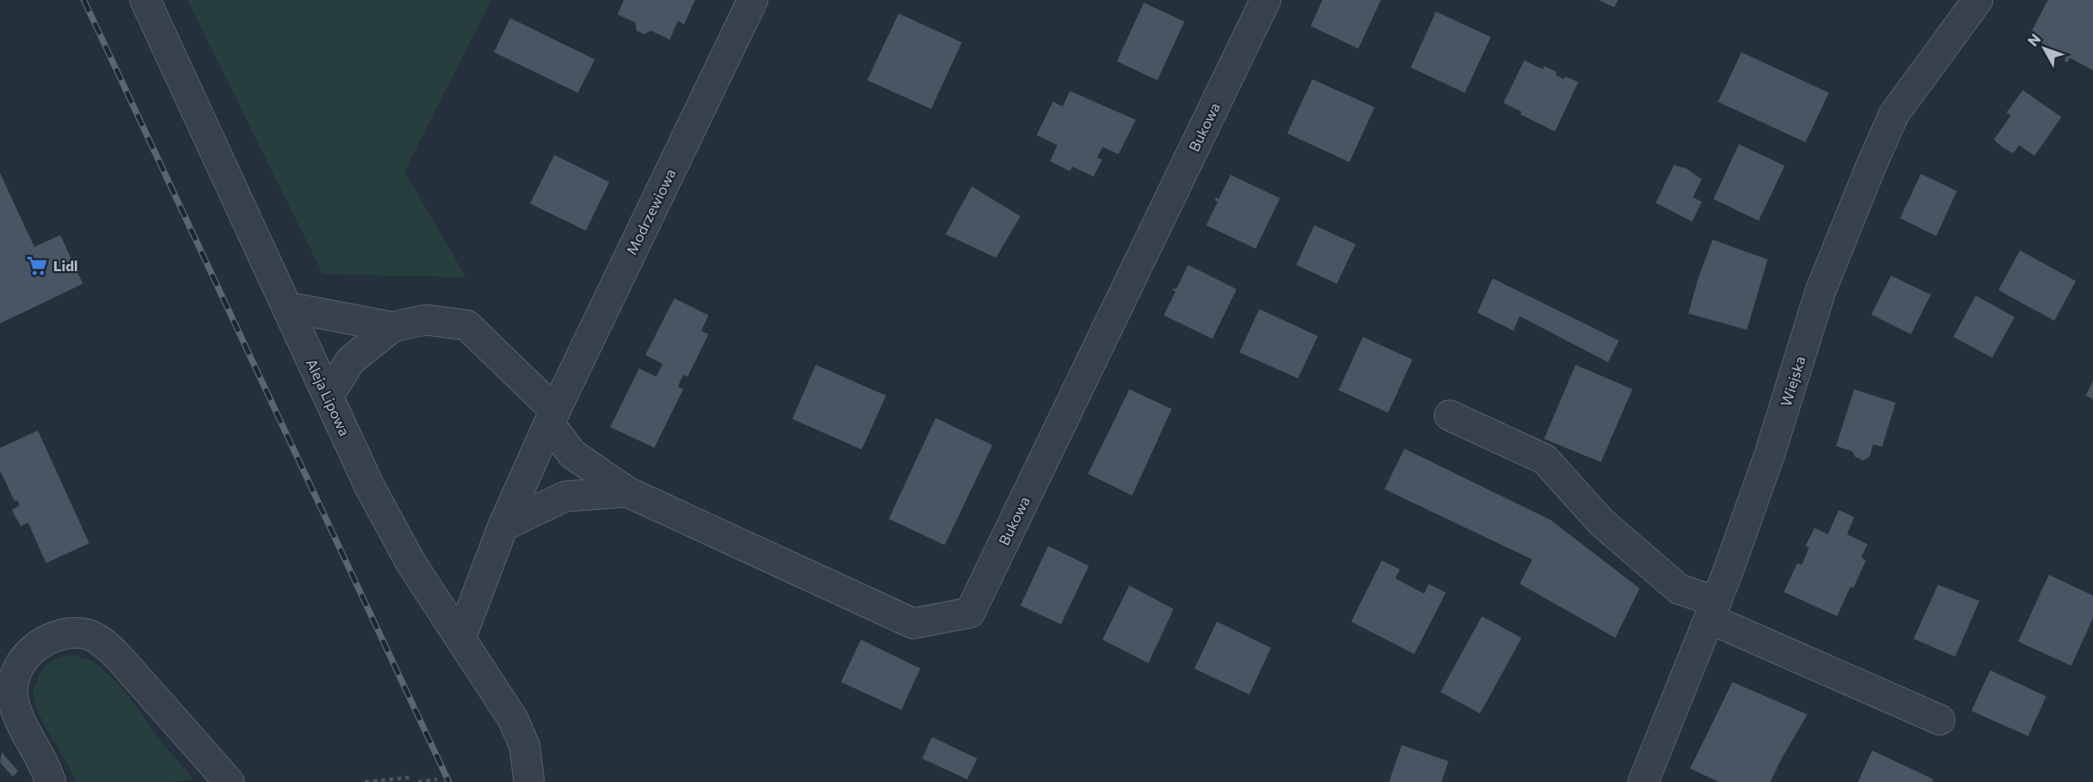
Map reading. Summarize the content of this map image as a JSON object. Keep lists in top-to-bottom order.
{
  "streets": {
    "street": [
      "Bukowa",
      "Modrzewiowa",
      "Wiejska",
      "Aleja Lipowa"
    ]
  },
  "crossings": [
    ["Bukowa", "Modrzewiowa"],
    ["Modrzewiowa", "Aleja Lipowa"]
  ],
  "places": {
    "supermarket": ["Lidl"]
  },
  "north": "top left"
}
